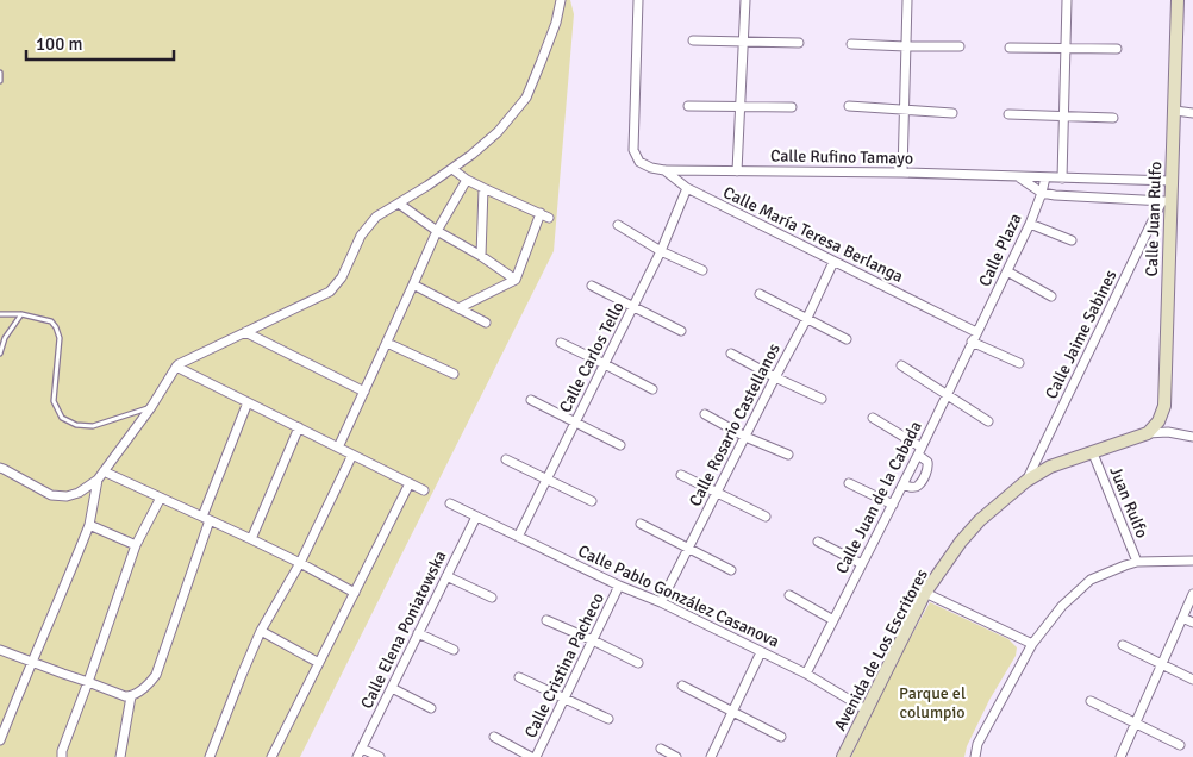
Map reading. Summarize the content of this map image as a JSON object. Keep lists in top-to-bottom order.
{
  "streets": {
    "main road": ["Calle Juan Rulfo", "Avenida de Los Escritores"],
    "street": [
      "Calle Rufino Tamayo",
      "Calle María Teresa Berlanga",
      "Calle Plaza",
      "Calle Jaime Sabines",
      "Calle Carlos Tello",
      "Calle Rosario Castellanos",
      "Calle Juan de la Cabada",
      "Juan Rulfo",
      "Calle Pablo González Casanova",
      "Calle Elena Poniatowska",
      "Calle Cristina Pacheco"
    ]
  },
  "crossings": [
    ["Calle Rufino Tamayo", "Calle Juan Rulfo"],
    ["Calle Rufino Tamayo", "Calle María Teresa Berlanga"],
    ["Calle Rufino Tamayo", "Calle Plaza"],
    ["Calle Juan Rulfo", "Calle Jaime Sabines"],
    ["Calle Juan Rulfo", "Avenida de Los Escritores"],
    ["Calle María Teresa Berlanga", "Calle Plaza"],
    ["Calle María Teresa Berlanga", "Calle Carlos Tello"],
    ["Calle María Teresa Berlanga", "Calle Rosario Castellanos"],
    ["Calle María Teresa Berlanga", "Calle Juan de la Cabada"],
    ["Calle Plaza", "Calle Juan de la Cabada"],
    ["Calle Jaime Sabines", "Avenida de Los Escritores"],
    ["Calle Carlos Tello", "Calle Pablo González Casanova"],
    ["Calle Rosario Castellanos", "Calle Pablo González Casanova"],
    ["Calle Juan de la Cabada", "Calle Pablo González Casanova"],
    ["Juan Rulfo", "Avenida de Los Escritores"],
    ["Calle Pablo González Casanova", "Calle Elena Poniatowska"],
    ["Calle Pablo González Casanova", "Avenida de Los Escritores"],
    ["Calle Pablo González Casanova", "Calle Cristina Pacheco"]
  ],
  "parks": ["Parque el columpio"],
  "scale_bar": "100 m"
}
